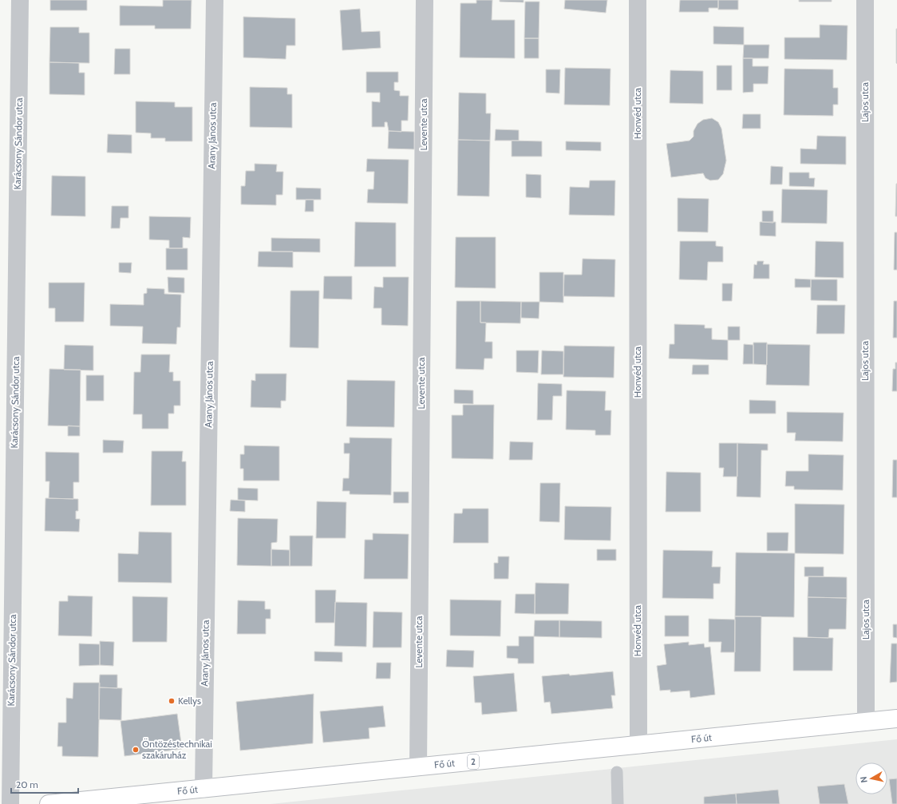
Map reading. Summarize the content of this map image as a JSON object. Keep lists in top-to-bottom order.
{
  "streets": {
    "main road": ["Fő út", "2"],
    "street": [
      "Lajos utca",
      "Honvéd utca",
      "Levente utca",
      "Arany János utca",
      "Karácsony Sándor utca"
    ]
  },
  "crossings": [
    ["Lajos utca", "Fő út"],
    ["Honvéd utca", "Fő út"],
    ["Levente utca", "Fő út"],
    ["Arany János utca", "Fő út"]
  ],
  "places": ["Kellys", "Öntözéstechnikai szakáruház"],
  "scale_bar": "20 m",
  "north": "left"
}
